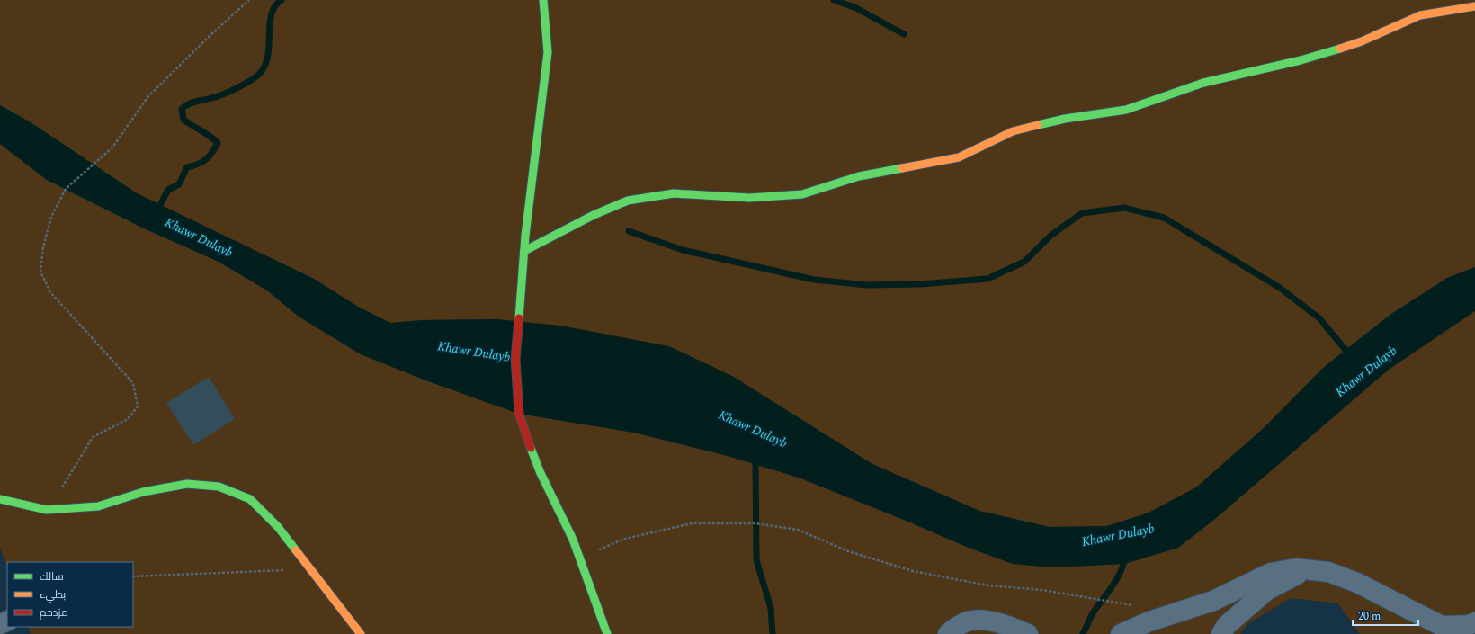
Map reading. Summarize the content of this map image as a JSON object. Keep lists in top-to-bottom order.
{
  "water": ["Khawr Dulayb"],
  "legend": ["سالك", "بطيء", "مزدحم"],
  "scale_bar": "20 m"
}
